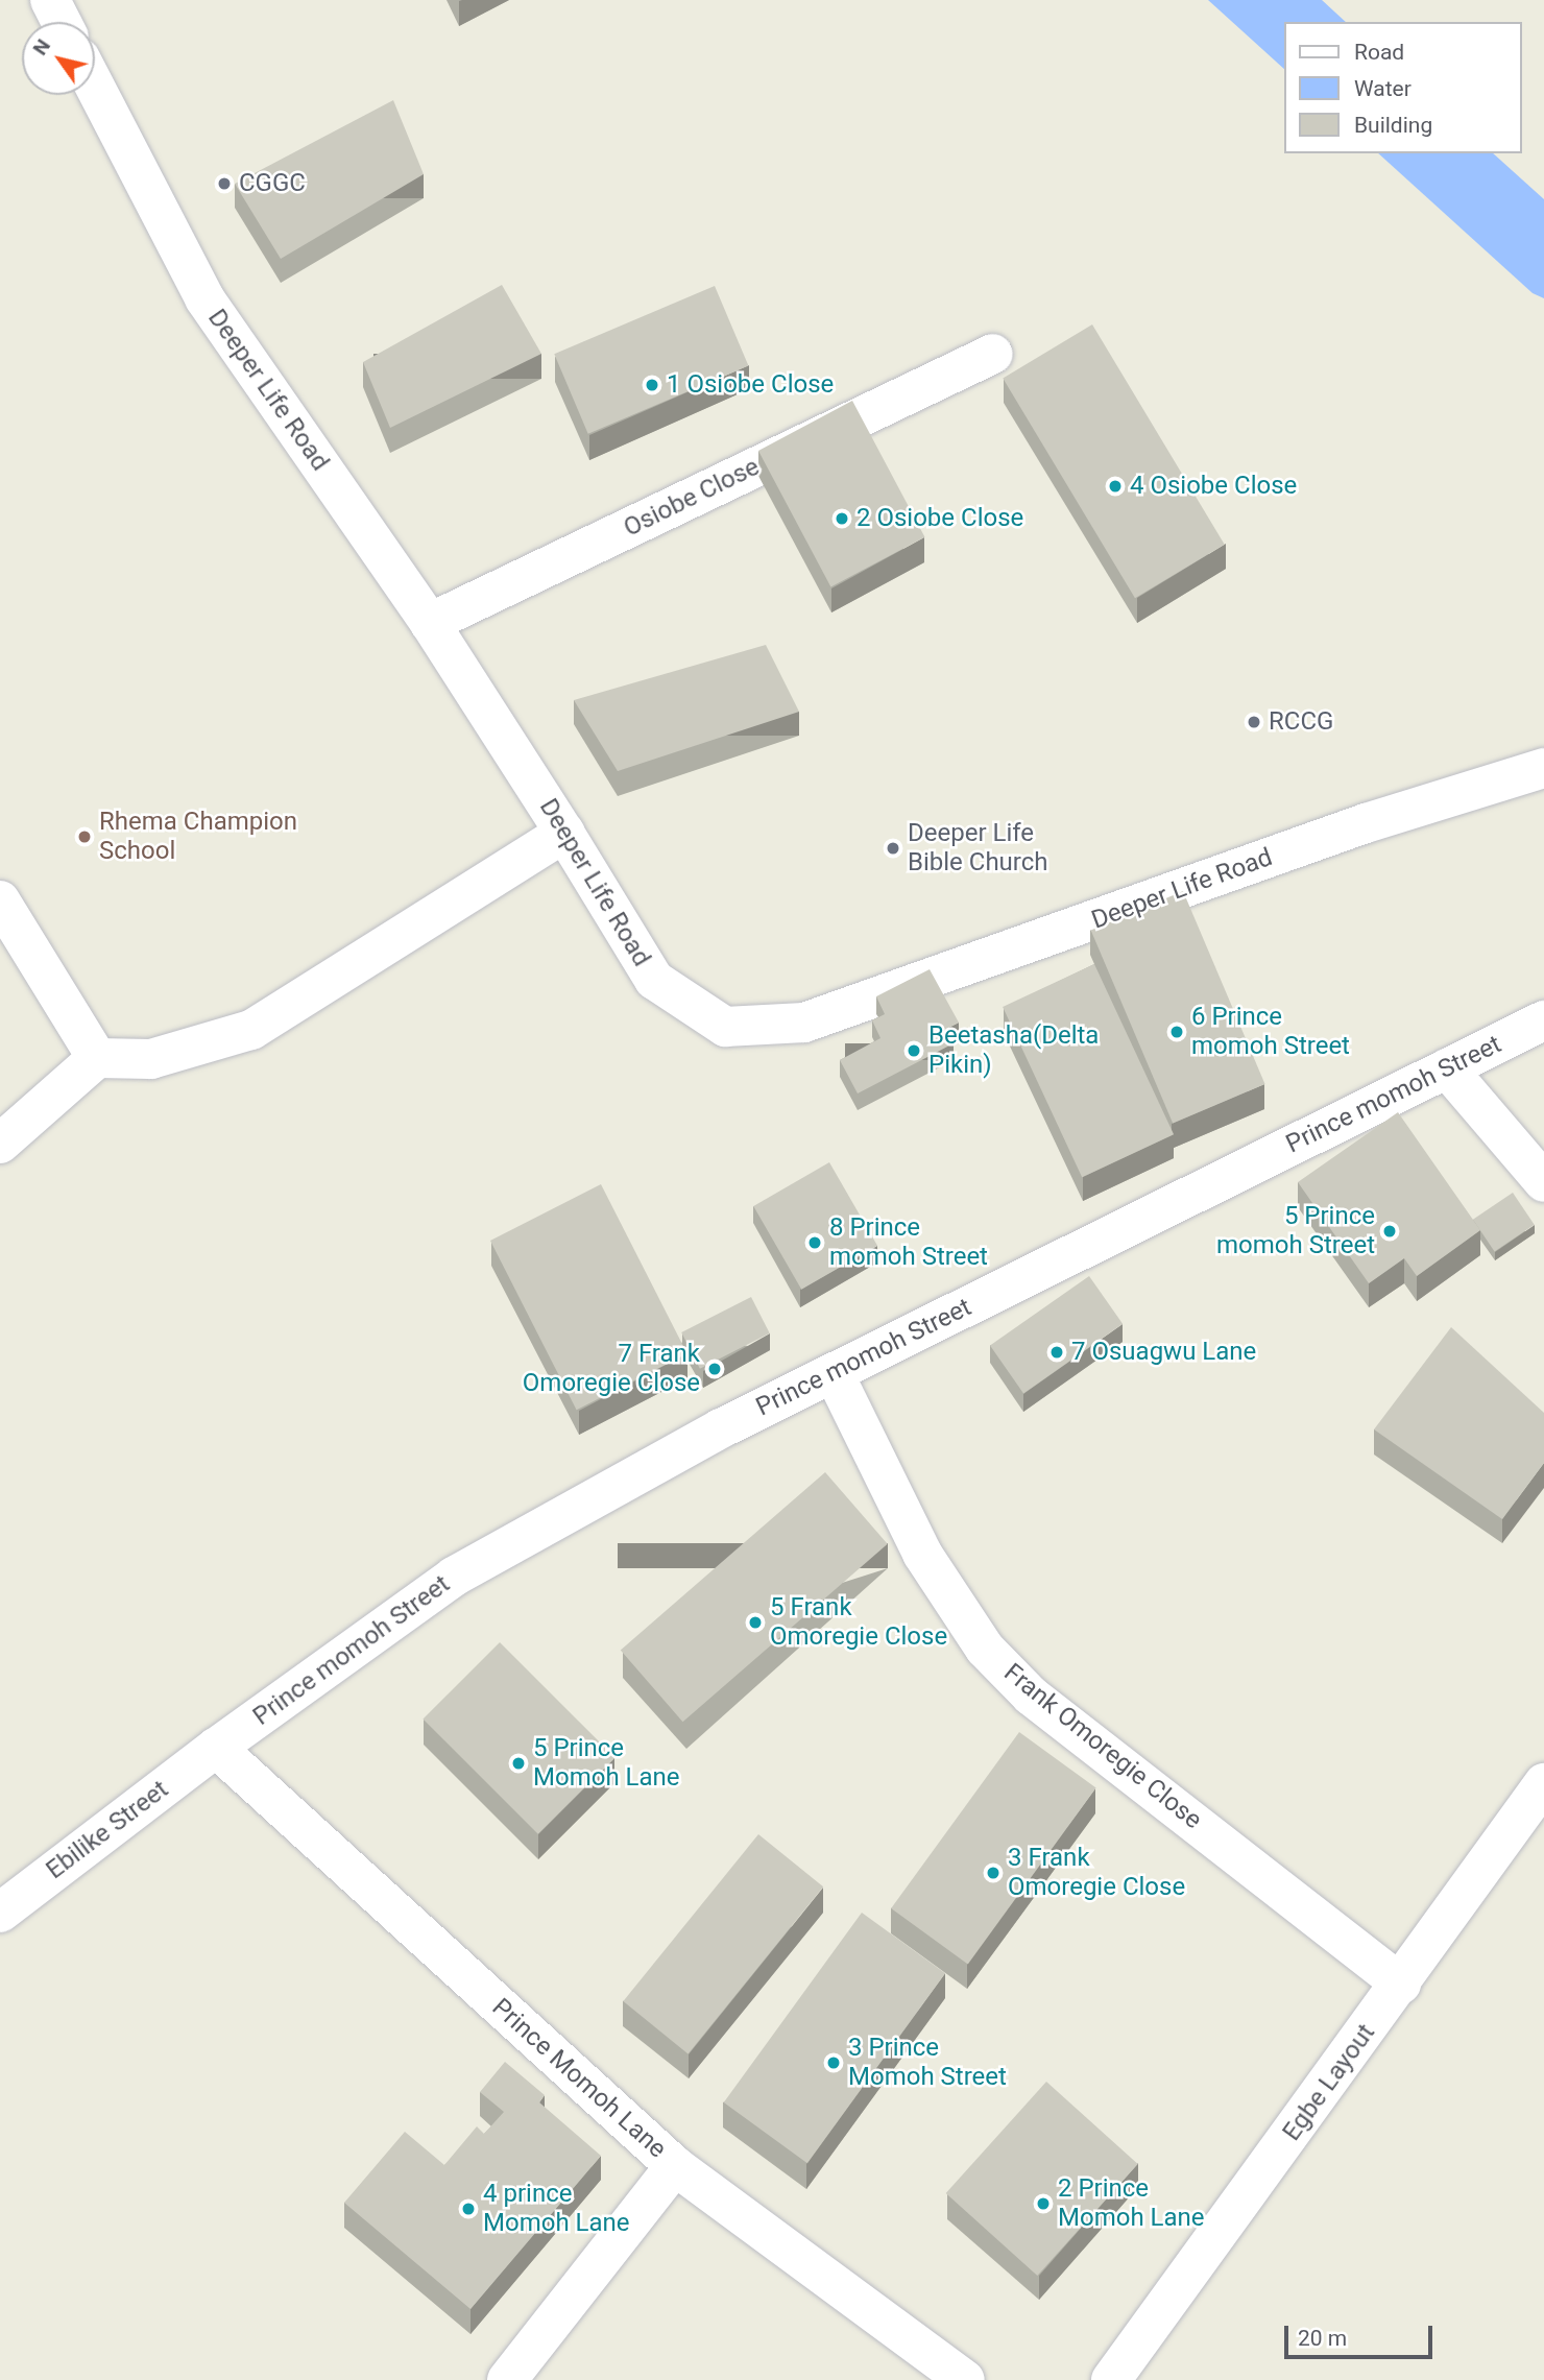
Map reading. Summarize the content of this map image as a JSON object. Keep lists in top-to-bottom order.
{
  "streets": {
    "street": [
      "Deeper Life Road",
      "Osiobe Close",
      "Prince momoh Street",
      "Frank Omoregie Close",
      "Ebilike Street",
      "Prince Momoh Lane",
      "Egbe Layout"
    ]
  },
  "crossings": [
    ["Deeper Life Road", "Osiobe Close"],
    ["Prince momoh Street", "Frank Omoregie Close"],
    ["Prince momoh Street", "Ebilike Street"],
    ["Prince momoh Street", "Prince Momoh Lane"],
    ["Frank Omoregie Close", "Egbe Layout"],
    ["Ebilike Street", "Prince Momoh Lane"]
  ],
  "places": [
    "CGGC",
    "1 Osiobe Close",
    "4 Osiobe Close",
    "2 Osiobe Close",
    "RCCG",
    "Rhema Champion School",
    "Deeper Life Bible Church",
    "6 Prince momoh Street",
    "Beetasha(Delta Pikin)",
    "5 Prince momoh Street",
    "8 Prince momoh Street",
    "7 Osuagwu Lane",
    "7 Frank Omoregie Close",
    "5 Frank Omoregie Close",
    "5 Prince Momoh Lane",
    "3 Frank Omoregie Close",
    "3 Prince Momoh Street",
    "2 Prince Momoh Lane",
    "4 prince Momoh Lane"
  ],
  "legend": ["Road", "Water", "Building"],
  "scale_bar": "20 m",
  "north": "top left"
}
